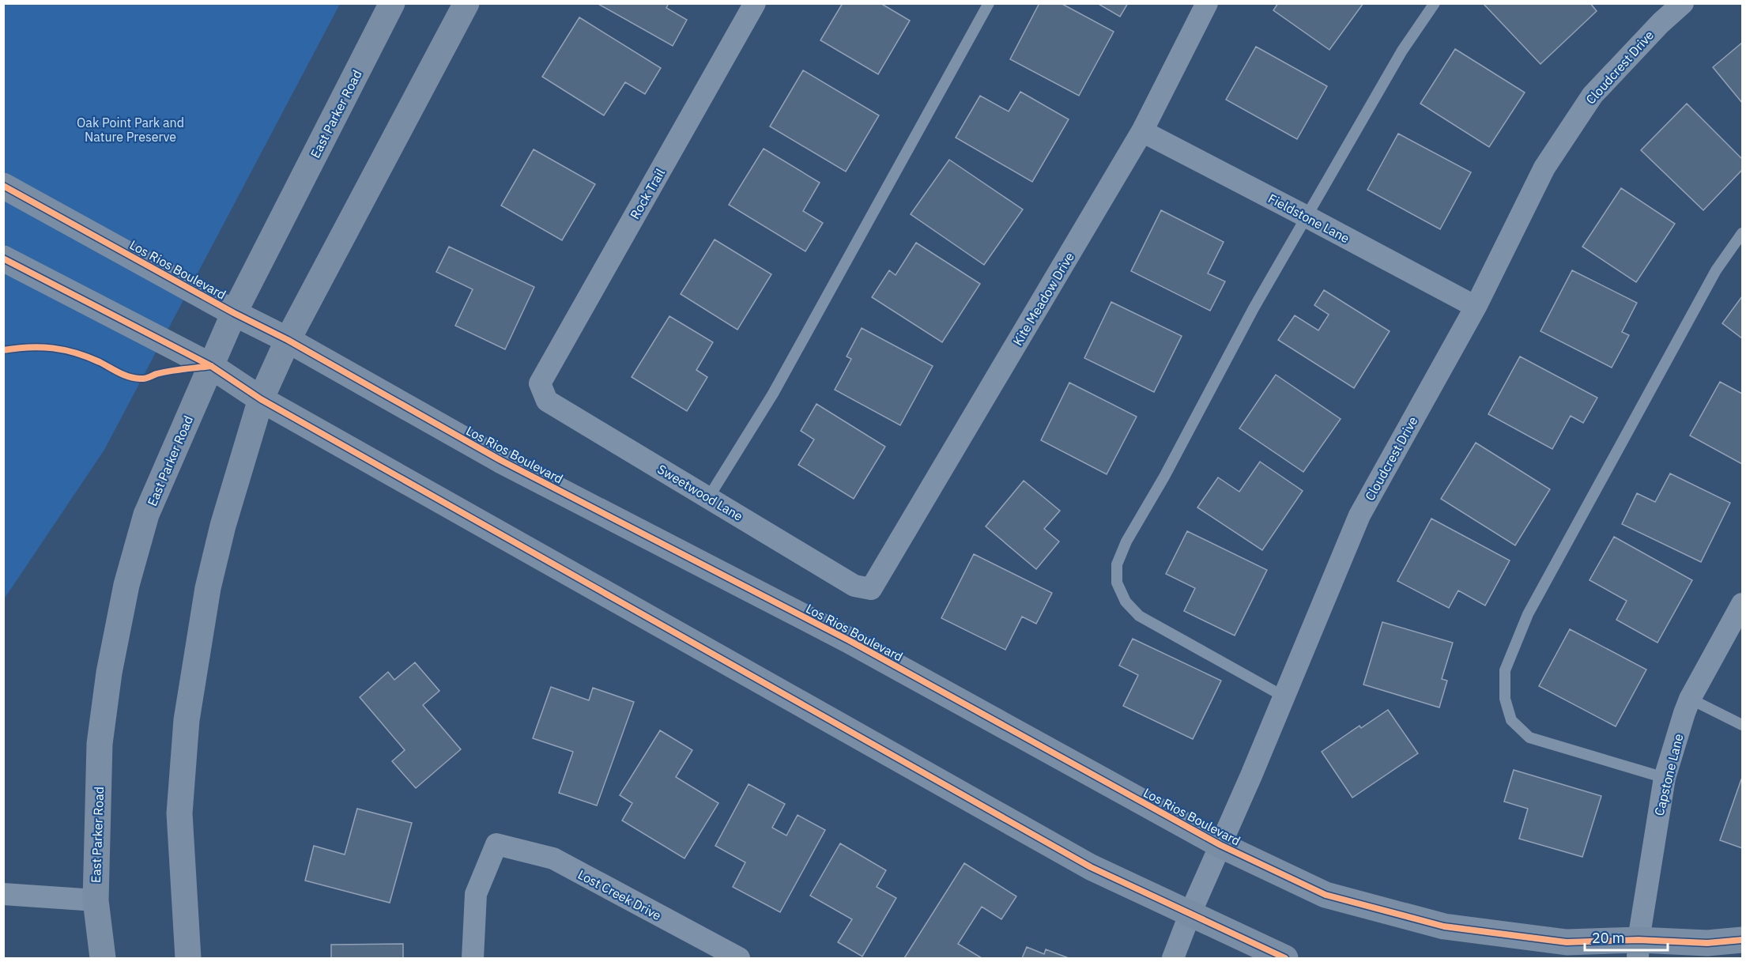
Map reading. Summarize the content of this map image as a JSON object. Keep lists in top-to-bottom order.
{
  "streets": {
    "main road": ["East Parker Road", "Los Rios Boulevard"],
    "street": [
      "Cloudcrest Drive",
      "Rock Trail",
      "Fieldstone Lane",
      "Kite Meadow Drive",
      "Sweetwood Lane",
      "Capstone Lane",
      "Lost Creek Drive"
    ]
  },
  "crossings": [
    ["Cloudcrest Drive", "Fieldstone Lane"],
    ["Cloudcrest Drive", "Los Rios Boulevard"],
    ["East Parker Road", "Los Rios Boulevard"],
    ["Rock Trail", "Sweetwood Lane"],
    ["Fieldstone Lane", "Kite Meadow Drive"],
    ["Los Rios Boulevard", "Capstone Lane"],
    ["Kite Meadow Drive", "Sweetwood Lane"]
  ],
  "parks": ["Oak Point Park and Nature Preserve"],
  "scale_bar": "20 m"
}
